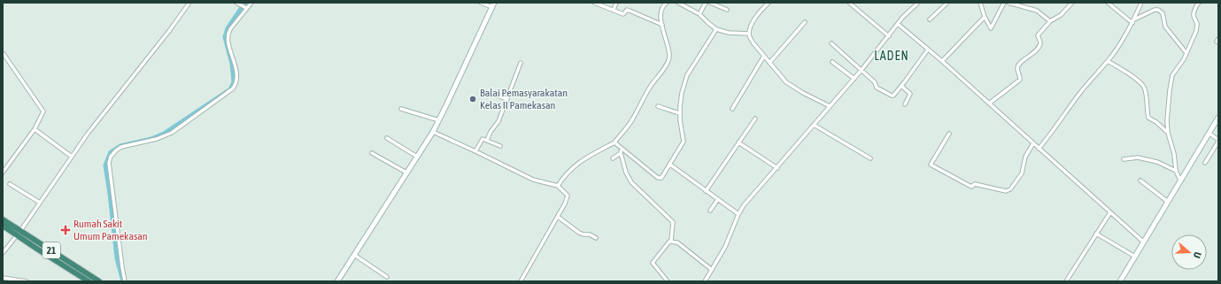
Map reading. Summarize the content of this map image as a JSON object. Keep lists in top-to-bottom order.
{
  "streets": {
    "highway": ["21"]
  },
  "districts": ["LADEN"],
  "places": {
    "other": ["Balai Pemasyarakatan Kelas II Pamekasan"],
    "health": ["Rumah Sakit Umum Pamekasan"]
  },
  "north": "right"
}
